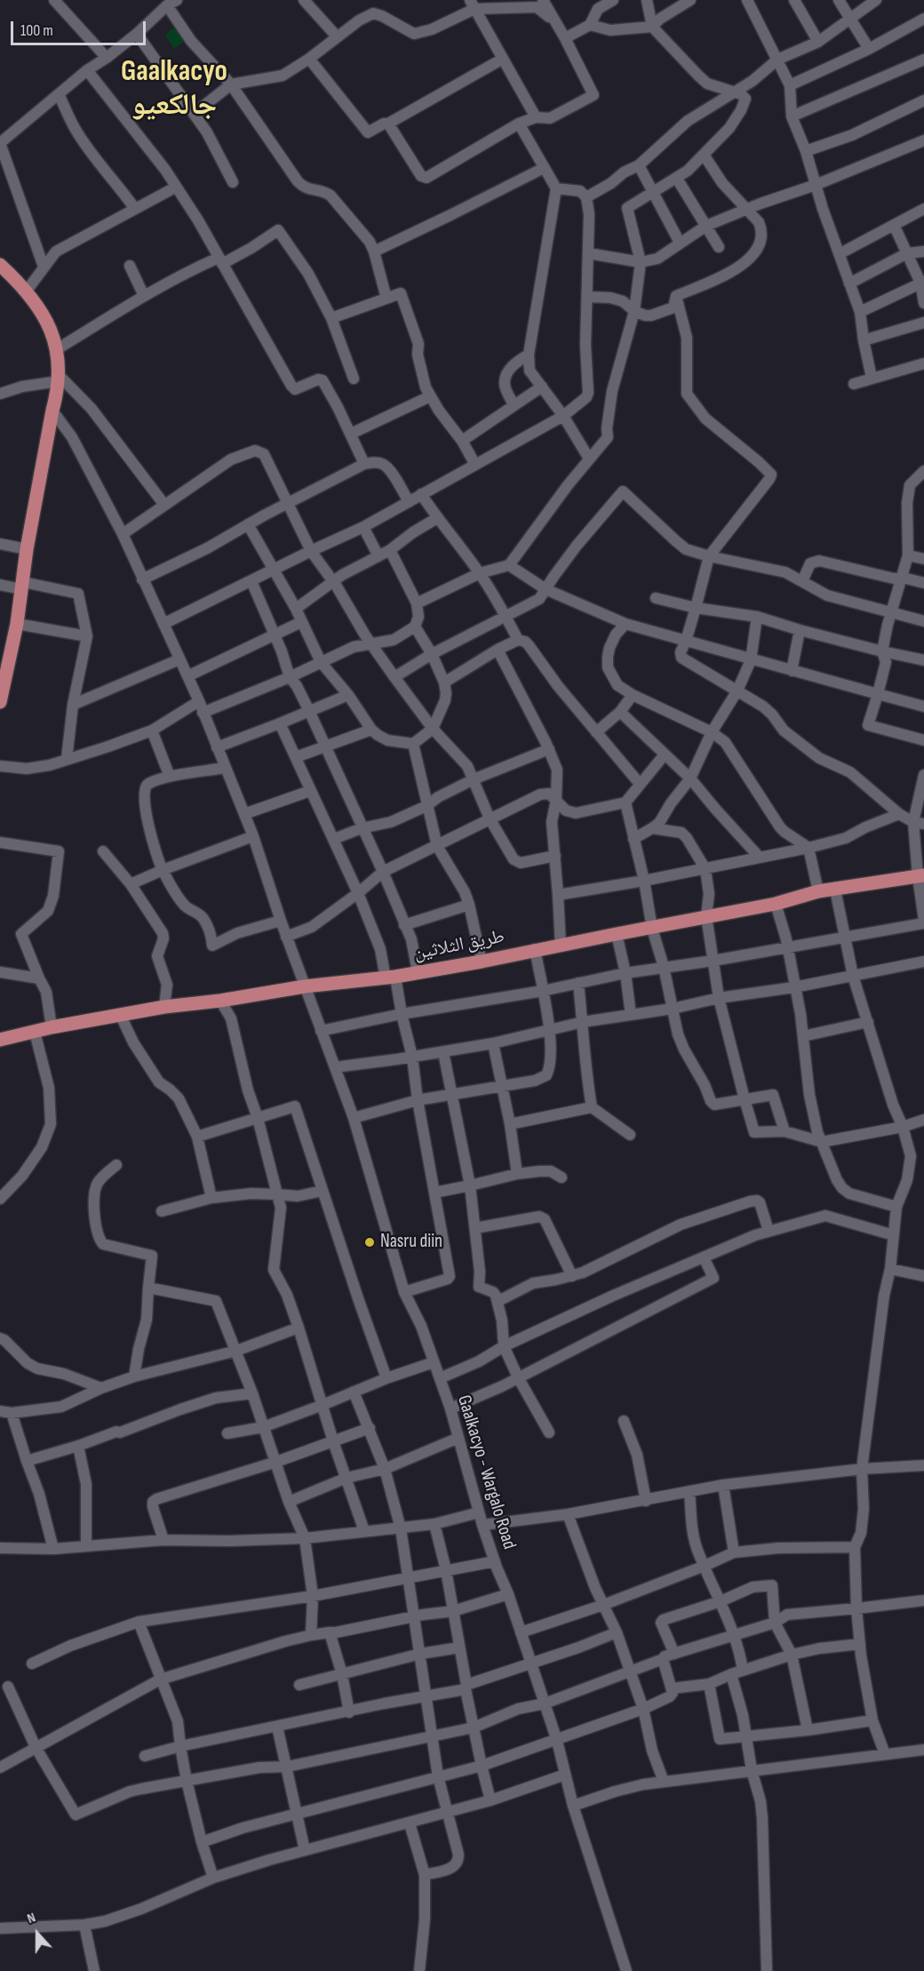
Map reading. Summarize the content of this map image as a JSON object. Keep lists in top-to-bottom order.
{
  "streets": {
    "main road": ["طريق الثلاثين"],
    "street": ["Gaalkacyo - Wargalo Road"]
  },
  "crossings": [
    ["طريق الثلاثين", "Gaalkacyo - Wargalo Road"]
  ],
  "districts": ["Gaalkacyo جالكعيو"],
  "places": ["Nasru diin"],
  "scale_bar": "100 m",
  "north": "top"
}
